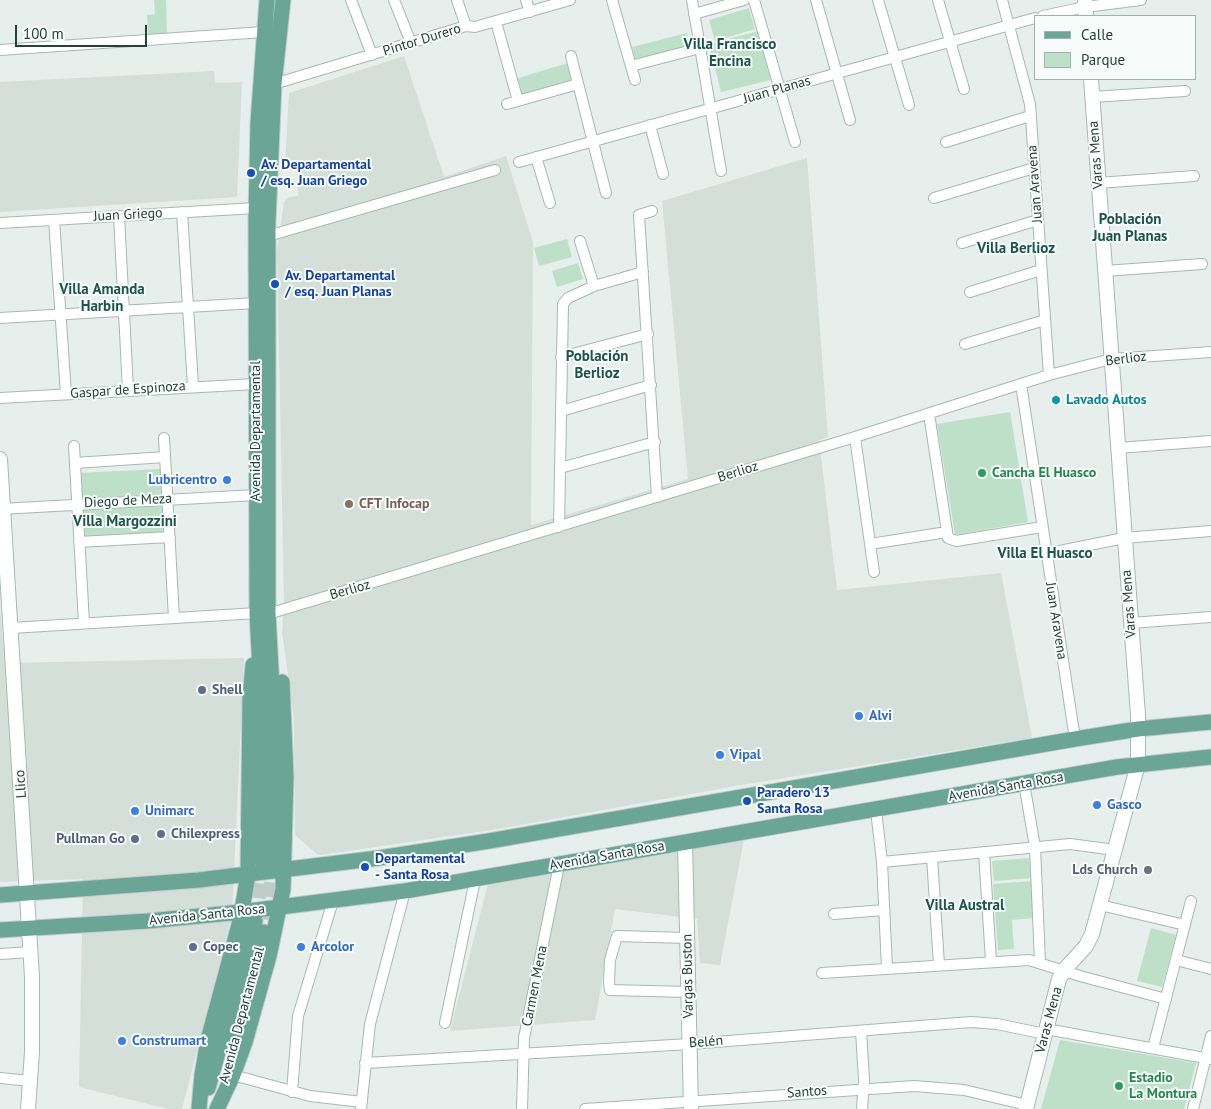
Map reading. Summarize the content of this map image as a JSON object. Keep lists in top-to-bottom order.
{
  "streets": {
    "main road": ["Avenida Departamental", "Avenida Santa Rosa"],
    "street": [
      "Pintor Durero",
      "Juan Planas",
      "Varas Mena",
      "Juan Aravena",
      "Juan Griego",
      "Berlioz",
      "Gaspar de Espinoza",
      "Diego de Meza",
      "Llico",
      "Vargas Buston",
      "Carmen Mena",
      "Belén",
      "Santos"
    ]
  },
  "crossings": [
    ["Pintor Durero", "Avenida Departamental"],
    ["Juan Planas", "Juan Aravena"],
    ["Varas Mena", "Berlioz"],
    ["Varas Mena", "Avenida Santa Rosa"],
    ["Varas Mena", "Belén"],
    ["Varas Mena", "Santos"],
    ["Juan Aravena", "Berlioz"],
    ["Juan Griego", "Avenida Departamental"],
    ["Berlioz", "Avenida Departamental"],
    ["Berlioz", "Llico"],
    ["Gaspar de Espinoza", "Avenida Departamental"],
    ["Avenida Departamental", "Diego de Meza"],
    ["Diego de Meza", "Llico"],
    ["Llico", "Avenida Santa Rosa"],
    ["Avenida Santa Rosa", "Vargas Buston"],
    ["Avenida Santa Rosa", "Carmen Mena"],
    ["Vargas Buston", "Belén"],
    ["Vargas Buston", "Santos"],
    ["Carmen Mena", "Belén"]
  ],
  "districts": [
    "Villa Francisco Encina",
    "Población Juan Planas",
    "Villa Berlioz",
    "Villa Amanda Harbin",
    "Población Berlioz",
    "Villa Margozzini",
    "Villa El Huasco",
    "Villa Austral"
  ],
  "places": [
    "Av. Departamental / esq. Juan Griego",
    "Av. Departamental / esq. Juan Planas",
    "Lavado Autos",
    "Cancha El Huasco",
    "Lubricentro",
    "CFT Infocap",
    "Shell",
    "Alvi",
    "Vipal",
    "Paradero 13 Santa Rosa",
    "Gasco",
    "Unimarc",
    "Chilexpress",
    "Pullman Go",
    "Departamental - Santa Rosa",
    "Lds Church",
    "Copec",
    "Arcolor",
    "Construmart",
    "Estadio La Montura"
  ],
  "legend": ["Calle", "Parque"],
  "scale_bar": "100 m"
}
